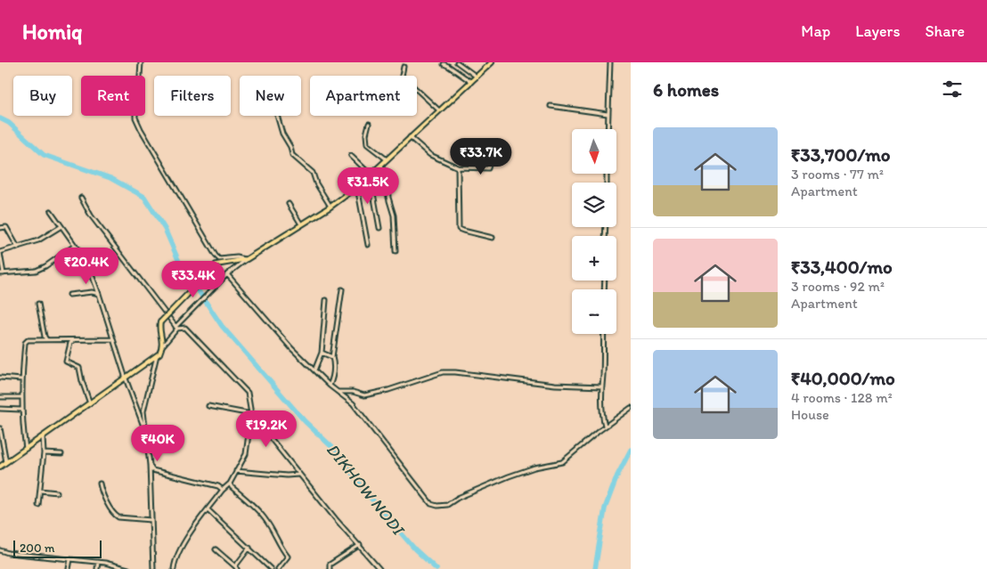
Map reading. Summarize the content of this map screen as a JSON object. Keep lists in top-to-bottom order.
{
  "water": ["DIKHOW NODI"],
  "scale_bar": "200 m",
  "north": "bottom",
  "page": {
    "header": "Homiq",
    "nav": ["Map", "Layers", "Share"],
    "heading": "6 homes",
    "chip": [
      "Buy",
      "Rent",
      "Filters",
      "New",
      "Apartment"
    ],
    "list": [
      {
        "name": "₹33,700/mo",
        "note": "3 rooms · 77 m² · Apartment"
      },
      {
        "name": "₹33,400/mo",
        "note": "3 rooms · 92 m² · Apartment"
      },
      {
        "name": "₹40,000/mo",
        "note": "4 rooms · 128 m² · House"
      }
    ],
    "map_buttons": ["+", "−"],
    "price": [
      "₹33.7K",
      "₹31.5K",
      "₹20.4K",
      "₹33.4K",
      "₹19.2K",
      "₹40K"
    ],
    "scale": "200 m"
  }
}
